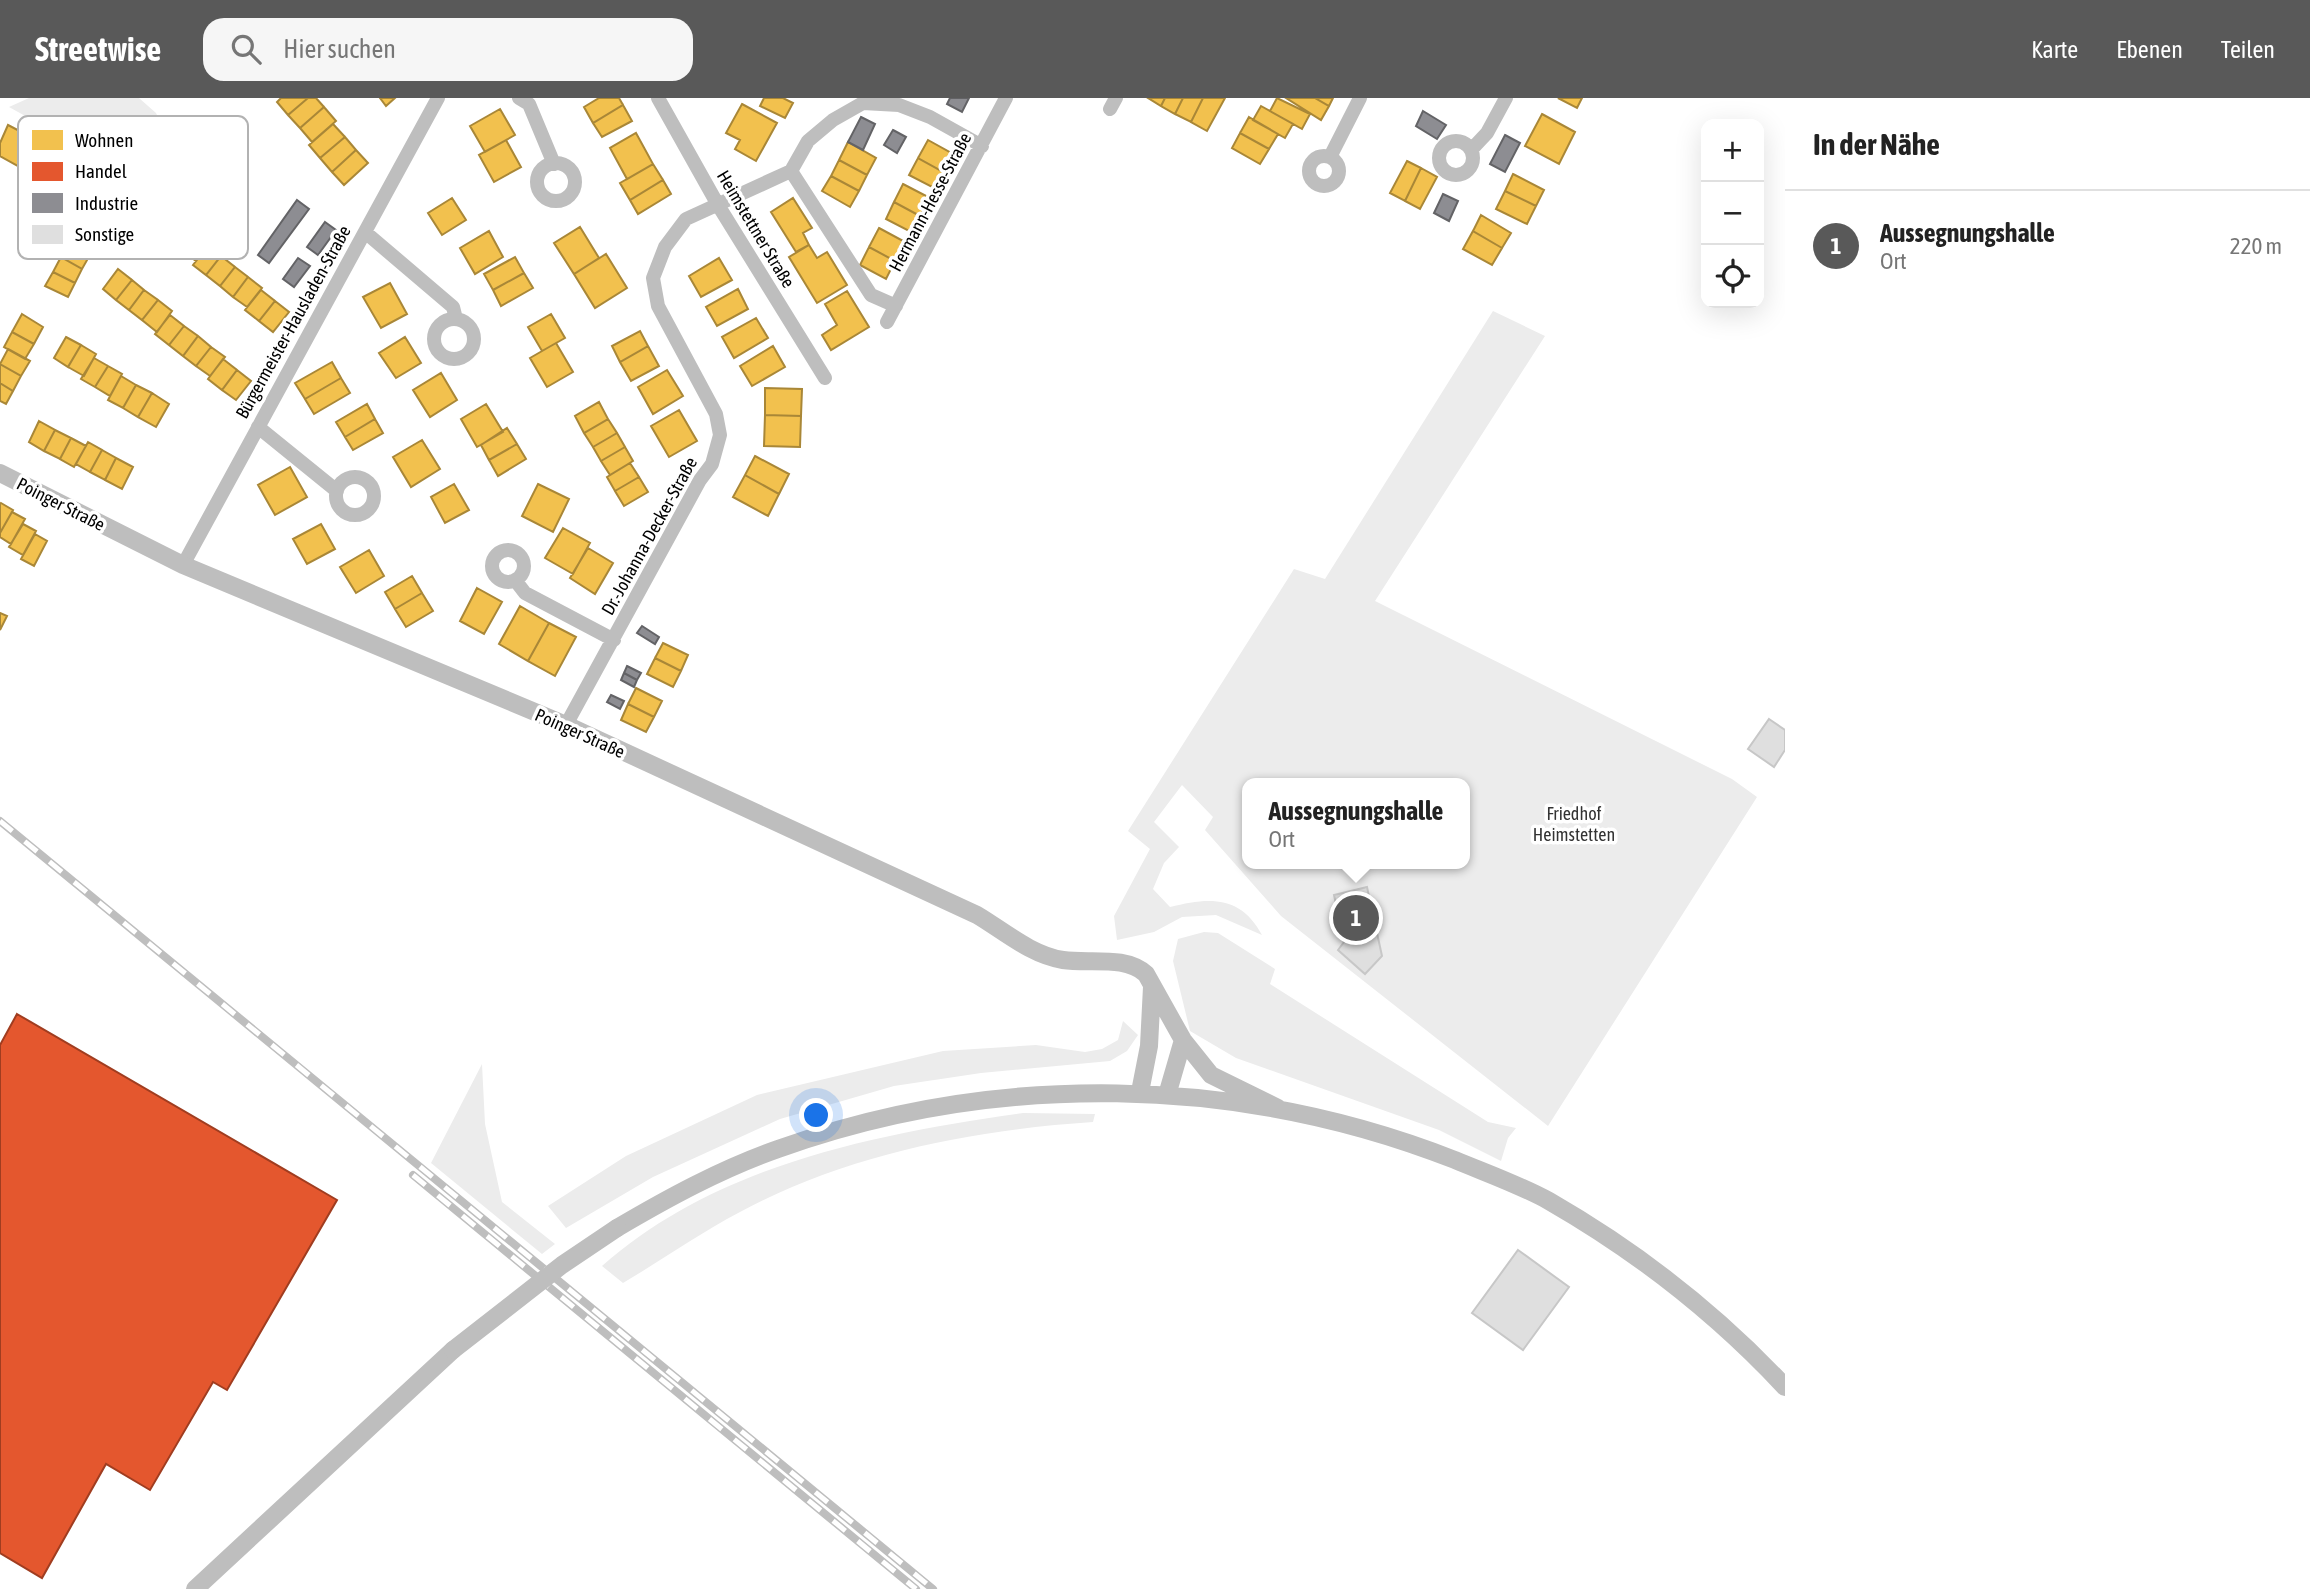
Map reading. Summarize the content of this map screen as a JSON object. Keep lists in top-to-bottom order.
{
  "streets": {
    "street": [
      "Hermann-Hesse-Straße",
      "Heimstettner Straße",
      "Bürgermeister-Hausladen-Straße",
      "Poinger Straße",
      "Dr.-Johanna-Decker-Straße"
    ]
  },
  "crossings": [
    ["Heimstettner Straße", "Dr.-Johanna-Decker-Straße"],
    ["Bürgermeister-Hausladen-Straße", "Poinger Straße"],
    ["Poinger Straße", "Dr.-Johanna-Decker-Straße"]
  ],
  "parks": ["Friedhof Heimstetten"],
  "legend": [
    "Wohnen",
    "Handel",
    "Industrie",
    "Sonstige"
  ],
  "page": {
    "header": "Streetwise",
    "search": "Hier suchen",
    "nav": ["Karte", "Ebenen", "Teilen"],
    "heading": "In der Nähe",
    "map_buttons": ["+", "−"],
    "list": [
      {
        "mark": "1",
        "name": "Aussegnungshalle",
        "note": "Ort",
        "value": "220 m"
      }
    ],
    "popup": ["Aussegnungshalle", "Ort"],
    "pins": "1"
  }
}
